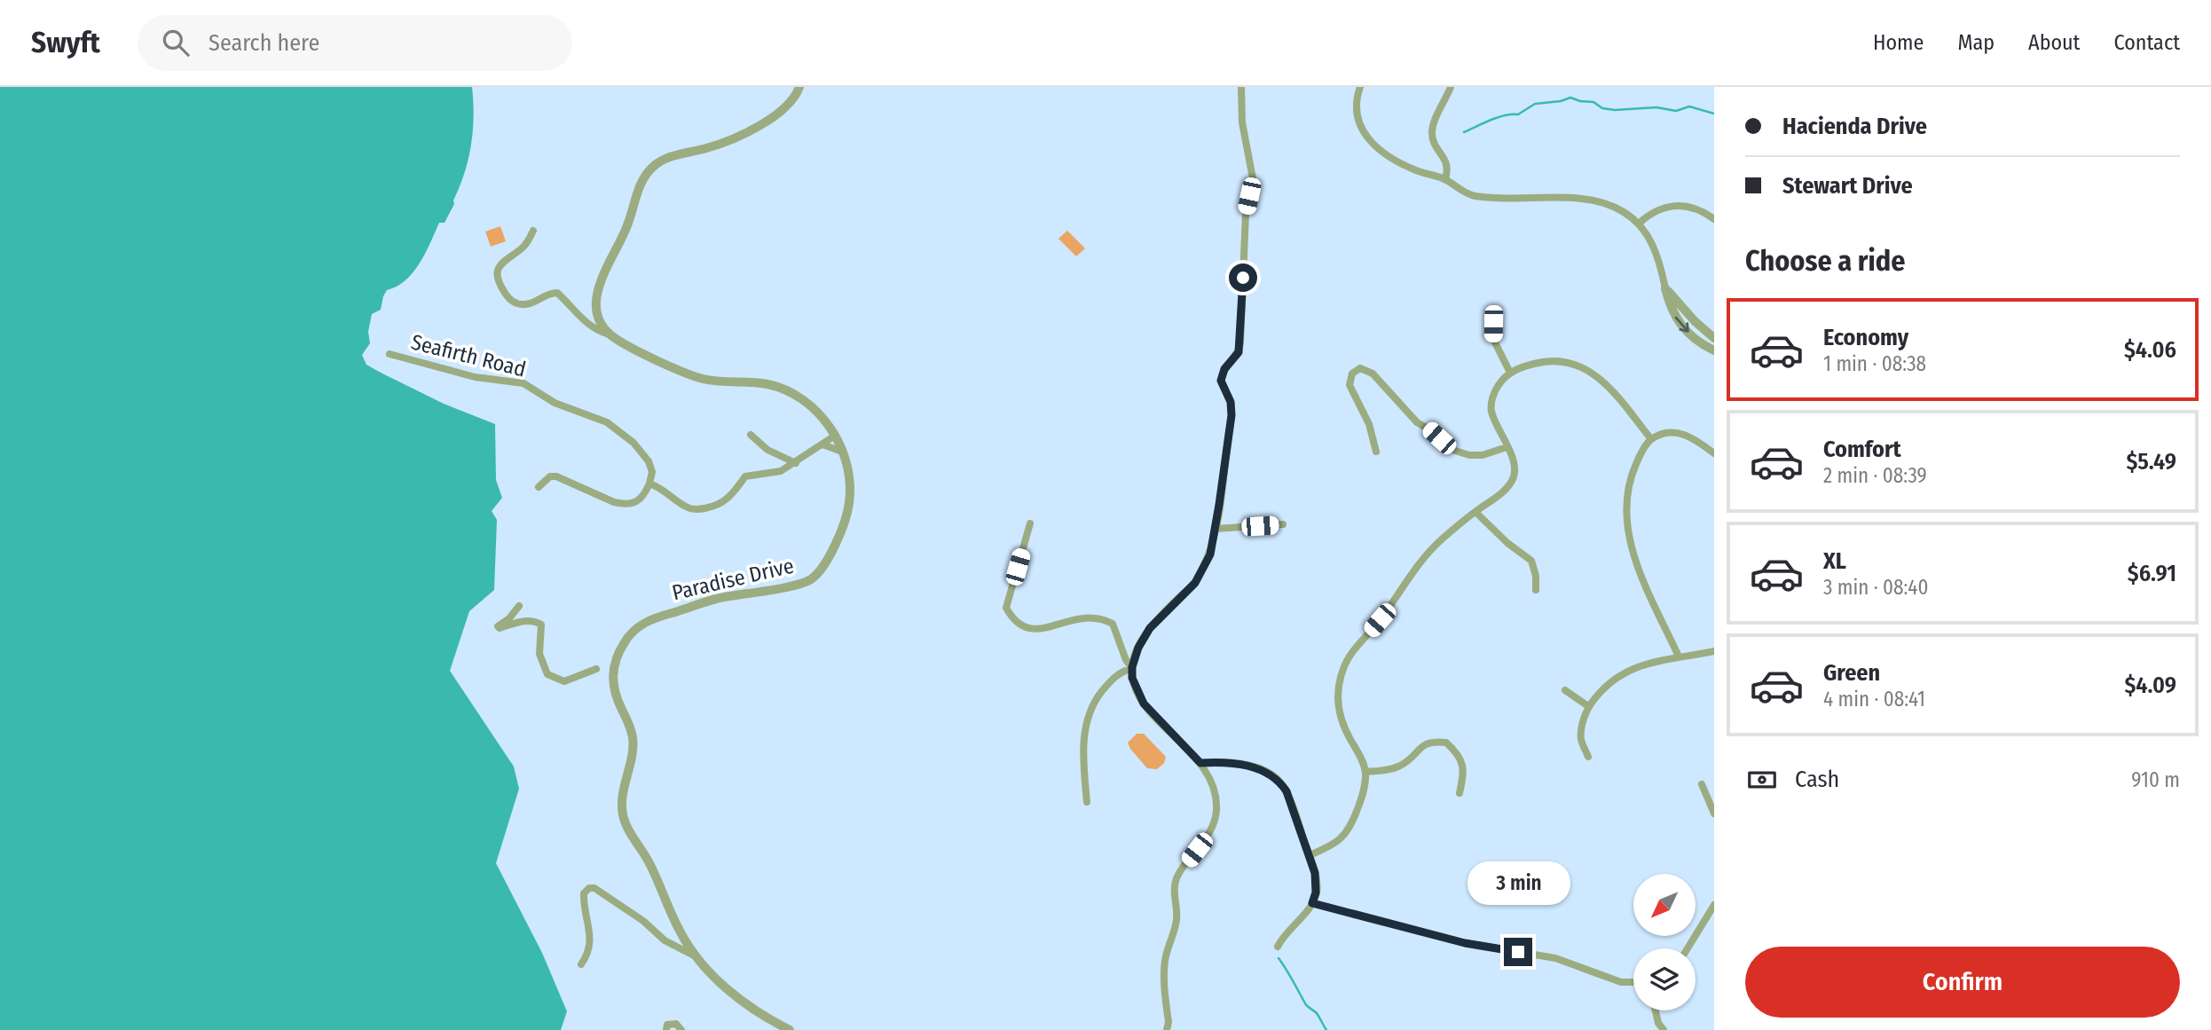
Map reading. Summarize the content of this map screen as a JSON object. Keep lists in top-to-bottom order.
{
  "streets": {
    "street": ["Seafirth Road", "Paradise Drive"]
  },
  "north": "bottom left",
  "page": {
    "header": "Swyft",
    "search": "Search here",
    "nav": [
      "Home",
      "Map",
      "About",
      "Contact"
    ],
    "banner": ["Hacienda Drive", "Stewart Drive"],
    "heading": "Choose a ride",
    "list": [
      {
        "name": "Economy",
        "note": "1 min · 08:38",
        "value": "$4.06"
      },
      {
        "name": "Comfort",
        "note": "2 min · 08:39",
        "value": "$5.49"
      },
      {
        "name": "XL",
        "note": "3 min · 08:40",
        "value": "$6.91"
      },
      {
        "name": "Green",
        "note": "4 min · 08:41",
        "value": "$4.09"
      }
    ],
    "pay": ["Cash", "910 m"],
    "bubble": "3 min",
    "buttons": "Confirm"
  }
}
